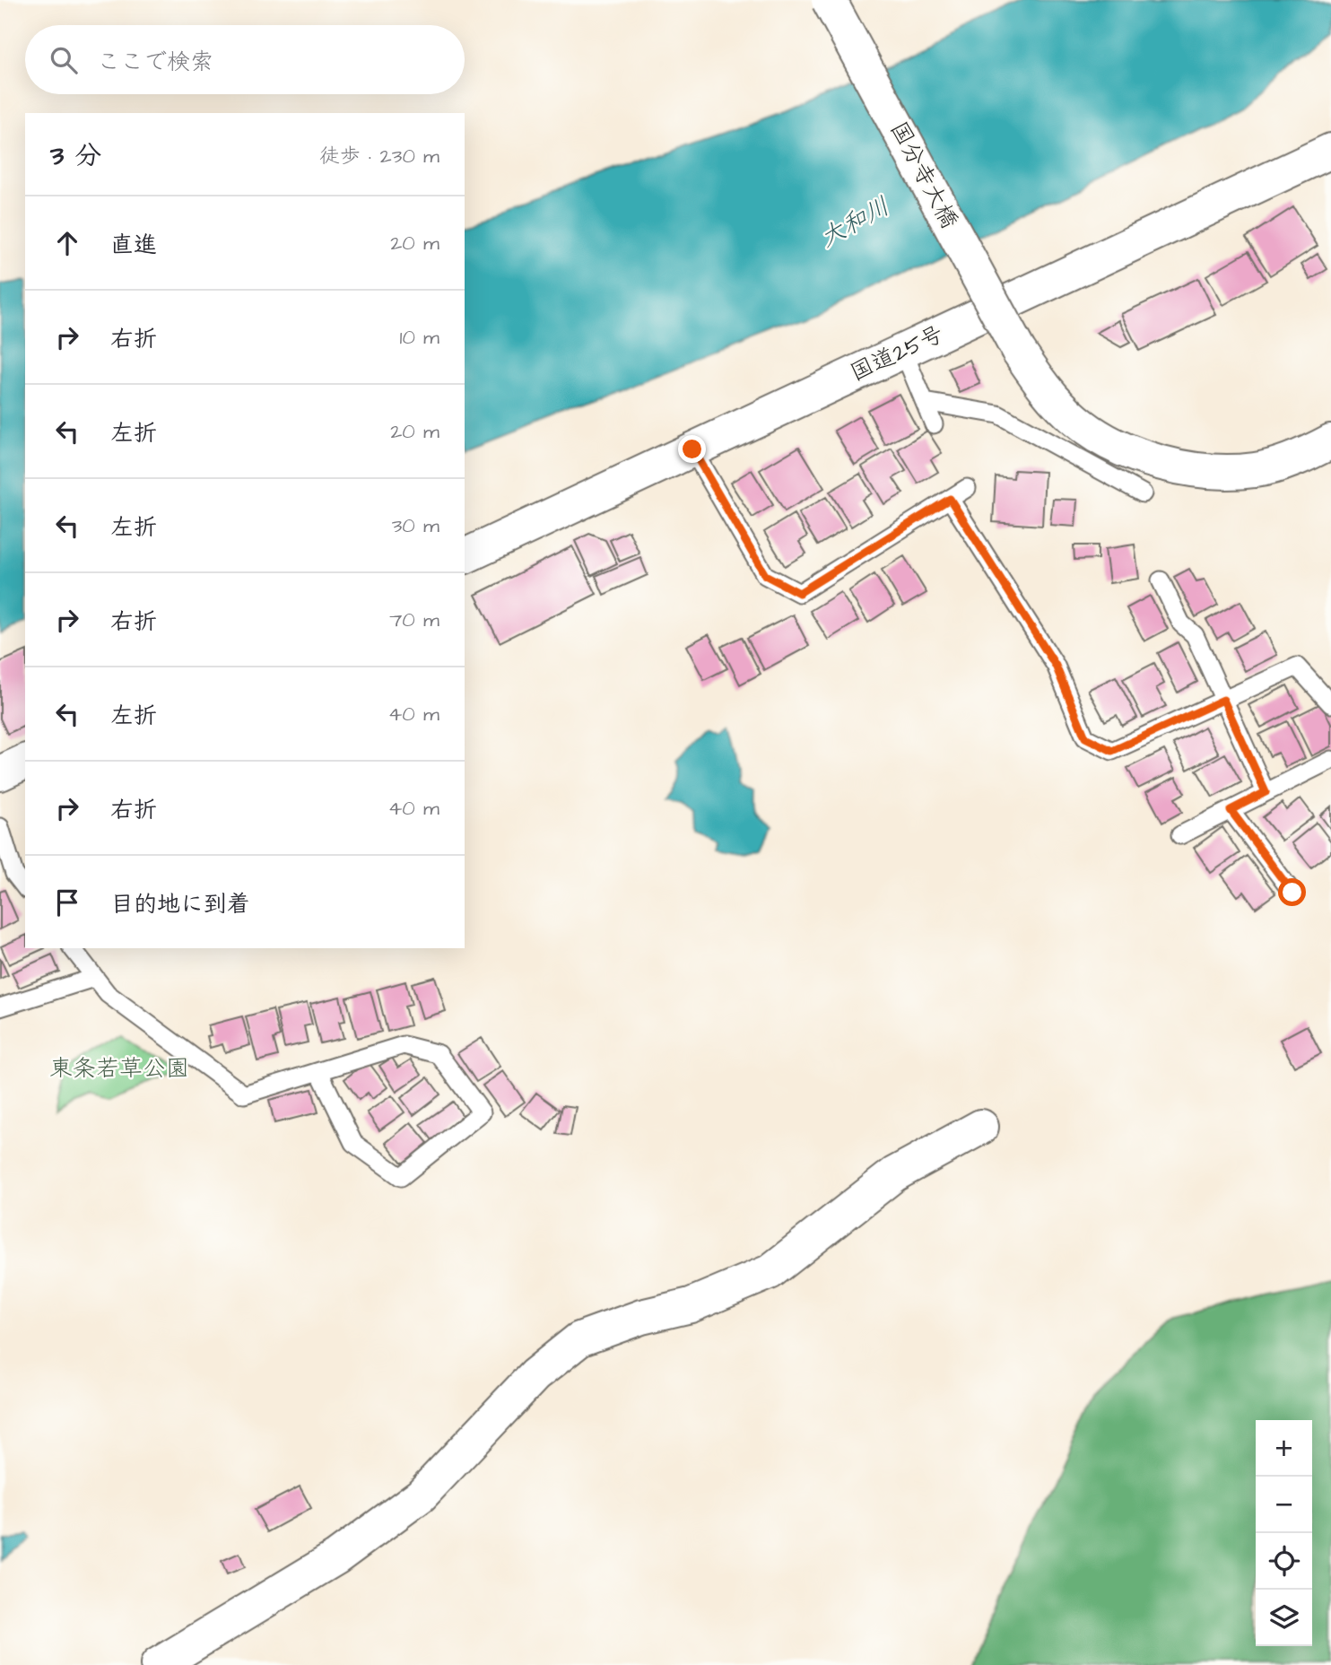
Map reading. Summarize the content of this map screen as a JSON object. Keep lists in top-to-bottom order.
{
  "streets": {
    "main road": ["国分寺大橋", "国道25号"]
  },
  "water": ["大和川"],
  "parks": ["東条若草公園"],
  "page": {
    "search": "ここで検索",
    "heading": ["3 分", "徒歩 · 230 m"],
    "list": [
      ["直進", "20 m"],
      ["右折", "10 m"],
      ["左折", "20 m"],
      ["左折", "30 m"],
      ["右折", "70 m"],
      ["左折", "40 m"],
      ["右折", "40 m"],
      "目的地に到着"
    ],
    "map_buttons": ["+", "−"]
  }
}
